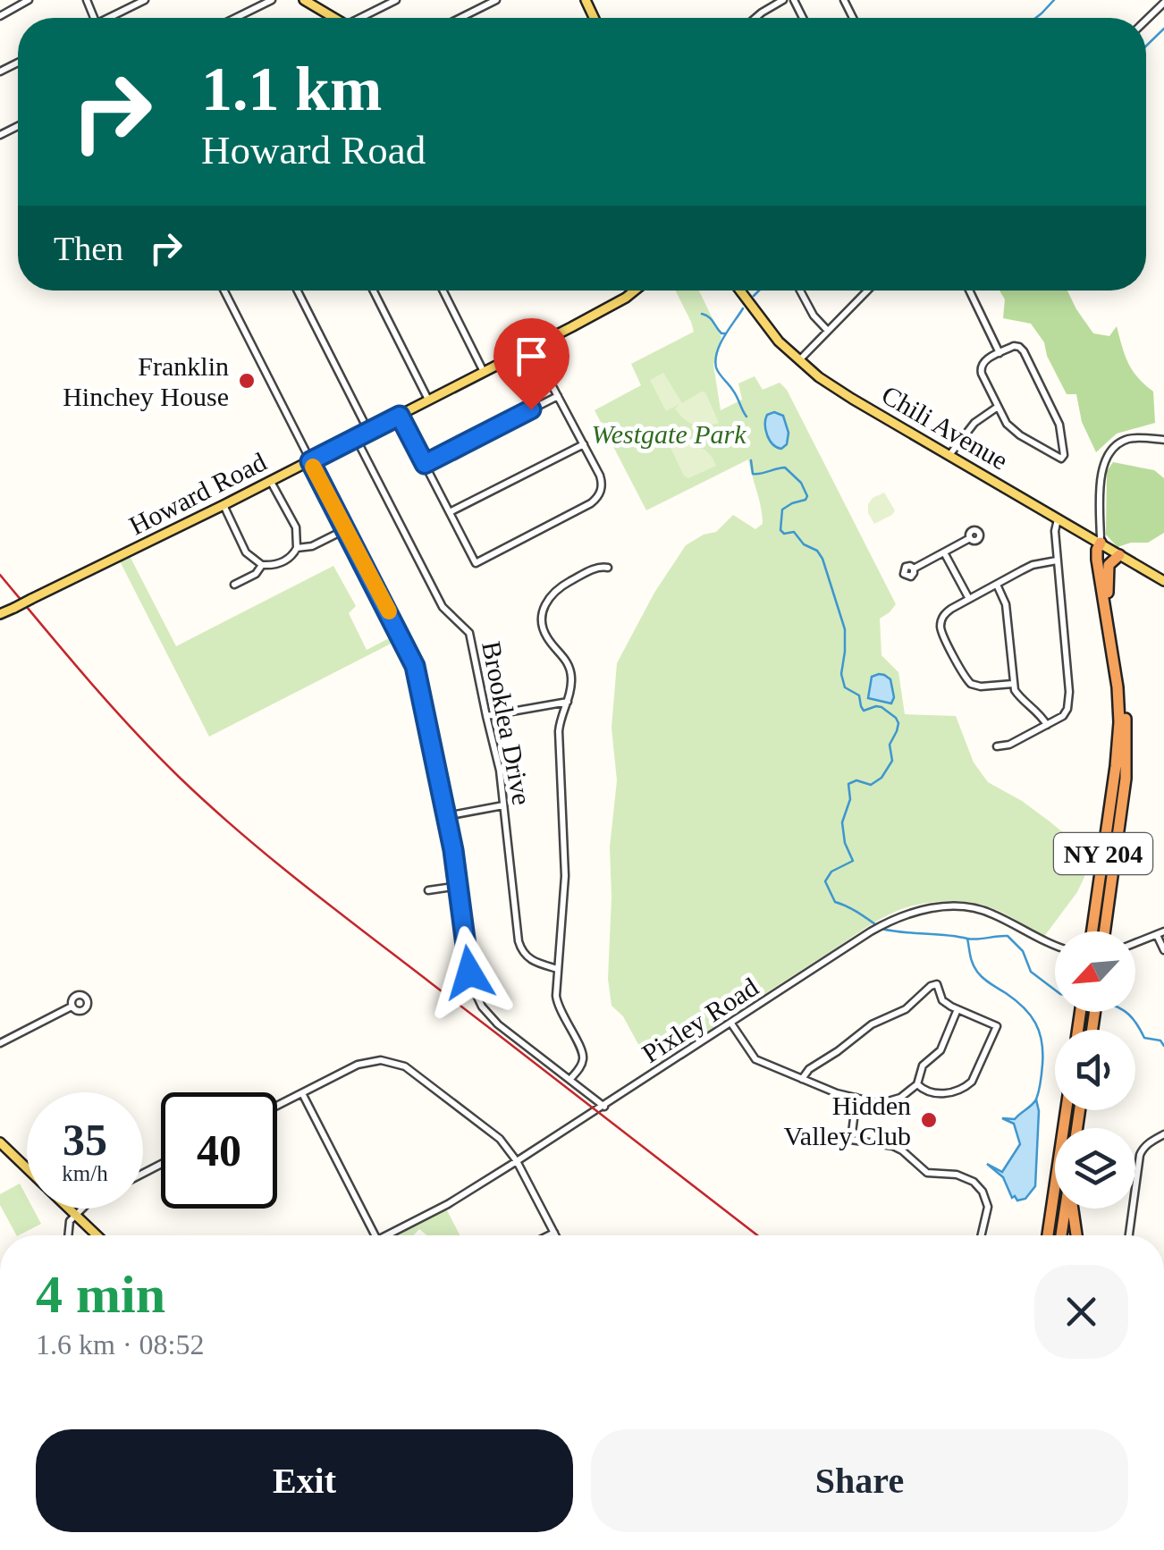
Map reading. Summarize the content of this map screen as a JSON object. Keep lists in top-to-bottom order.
{
  "streets": {
    "highway": ["NY 204"],
    "main road": ["Chili Avenue", "Howard Road"],
    "street": ["Brooklea Drive", "Pixley Road"]
  },
  "crossings": [
    ["Chili Avenue", "NY 204"],
    ["Howard Road", "Brooklea Drive"]
  ],
  "parks": ["Westgate Park"],
  "places": ["Franklin Hinchey House", "Hidden Valley Club"],
  "north": "bottom left",
  "page": {
    "turn": ["1.1 km", "Howard Road"],
    "then": "Then",
    "speed": "35 km/h",
    "limit": "40",
    "heading": ["4 min", "1.6 km · 08:52"],
    "buttons": ["Exit", "Share"]
  }
}
